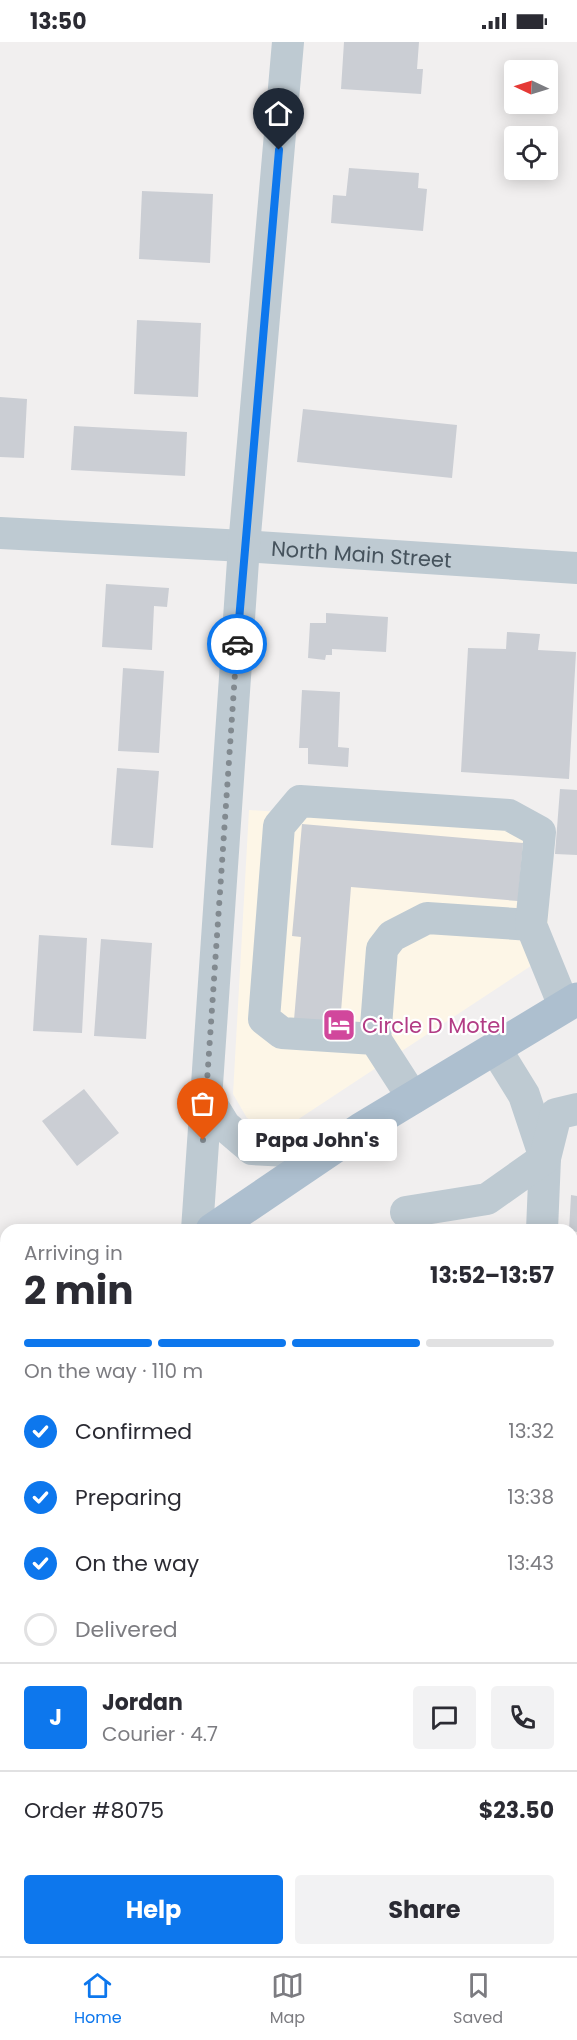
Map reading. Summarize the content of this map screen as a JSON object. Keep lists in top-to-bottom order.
{
  "streets": {
    "street": ["North Main Street"]
  },
  "places": {
    "hotel": ["Circle D Motel"],
    "other": ["Papa John's"]
  },
  "north": "left",
  "page": {
    "status": "13:50",
    "bubble": "Papa John's",
    "heading": ["2 min", "Arriving in", "13:52–13:57"],
    "panel": [
      "Jordan",
      "Courier · 4.7",
      "Order #8075",
      "$23.50"
    ],
    "bar": "On the way · 110 m",
    "list": [
      ["Confirmed", "13:32"],
      ["Preparing", "13:38"],
      ["On the way", "13:43"],
      "Delivered"
    ],
    "round": "J",
    "buttons": ["Help", "Share"],
    "tabs": ["Home", "Map", "Saved"]
  }
}
